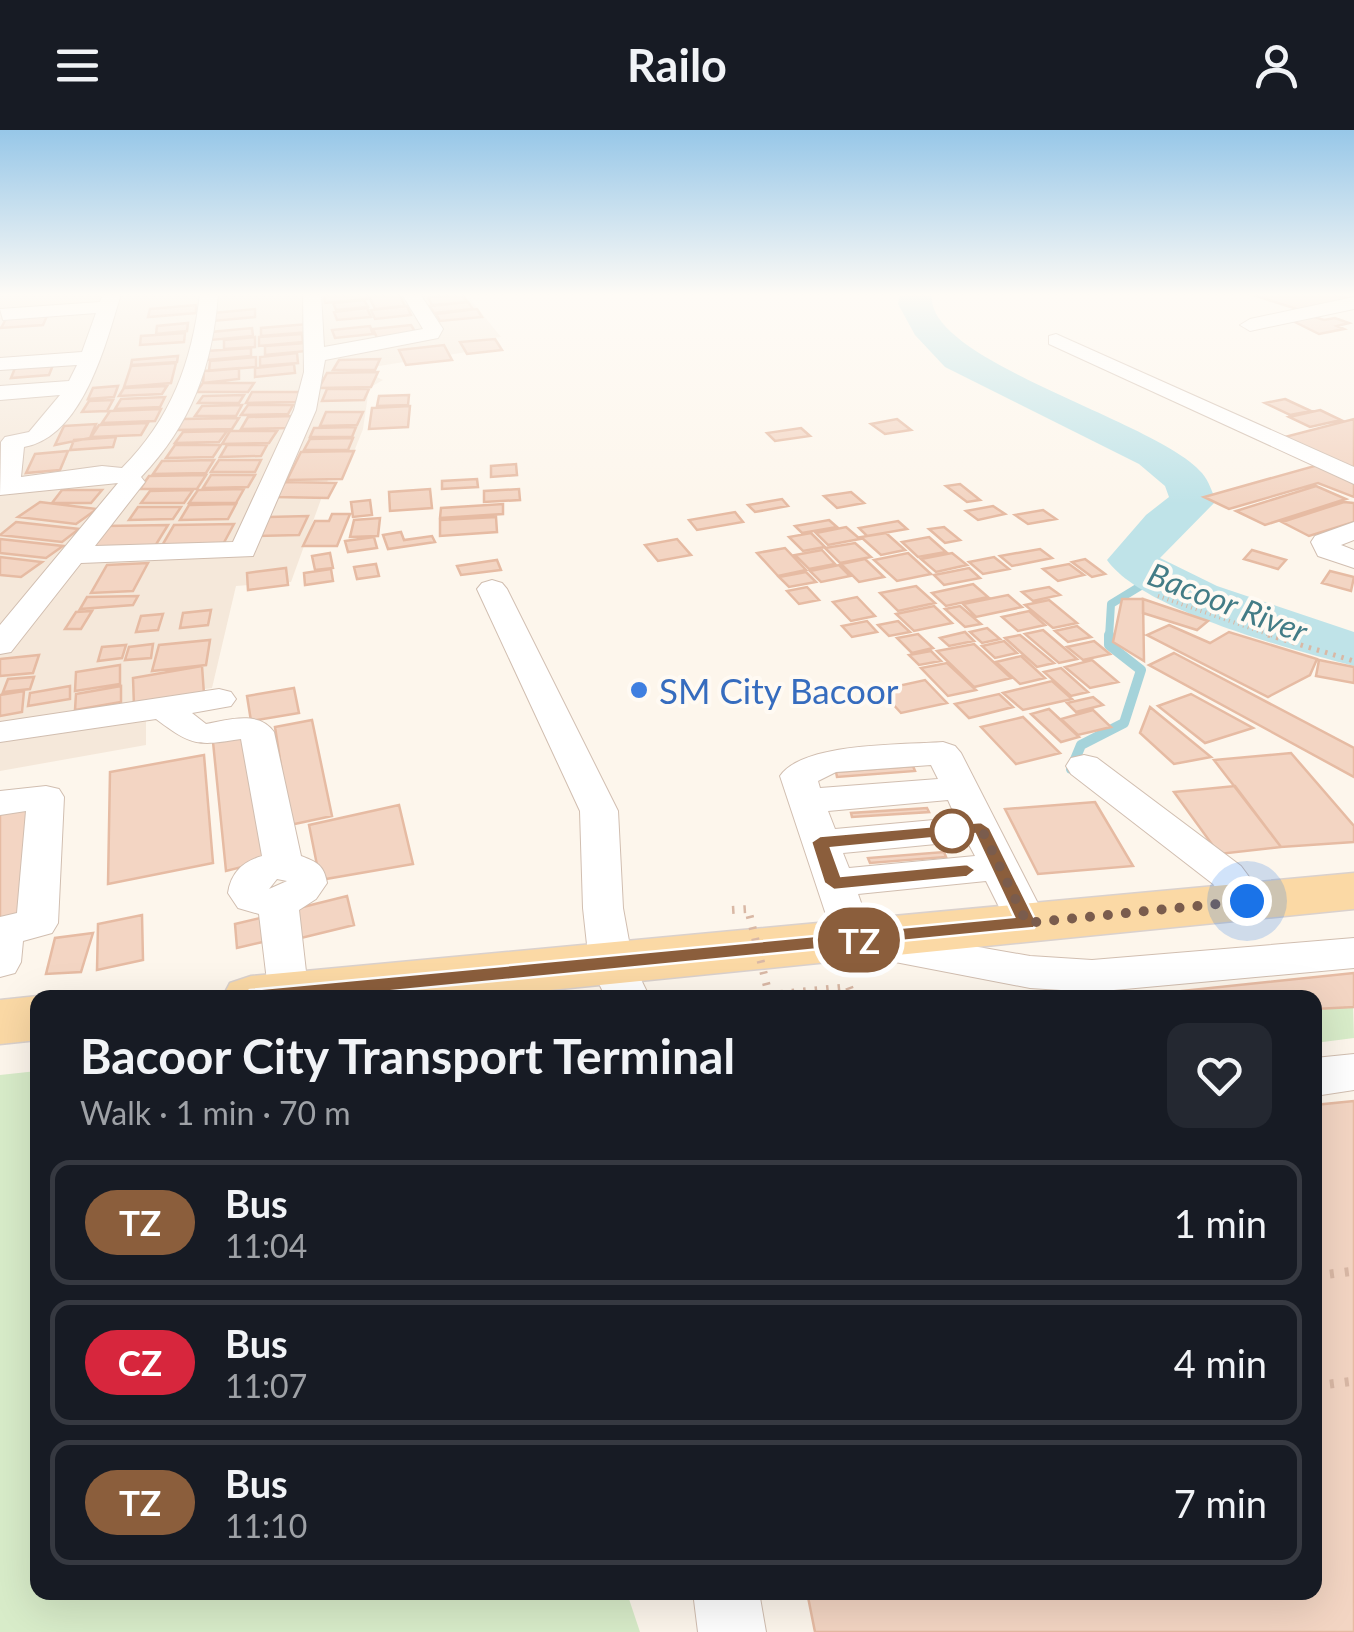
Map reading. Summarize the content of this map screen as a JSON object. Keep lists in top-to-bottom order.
{
  "water": ["Bacoor River"],
  "places": ["SM City Bacoor"],
  "lines": ["bus line TZ"],
  "page": {
    "header": "Railo",
    "on_map": "TZ",
    "heading": ["Bacoor City Transport Terminal", "Walk · 1 min · 70 m"],
    "list": [
      {
        "mark": "TZ",
        "name": "Bus",
        "note": "11:04",
        "value": "1 min"
      },
      {
        "mark": "CZ",
        "name": "Bus",
        "note": "11:07",
        "value": "4 min"
      },
      {
        "mark": "TZ",
        "name": "Bus",
        "note": "11:10",
        "value": "7 min"
      }
    ]
  }
}
